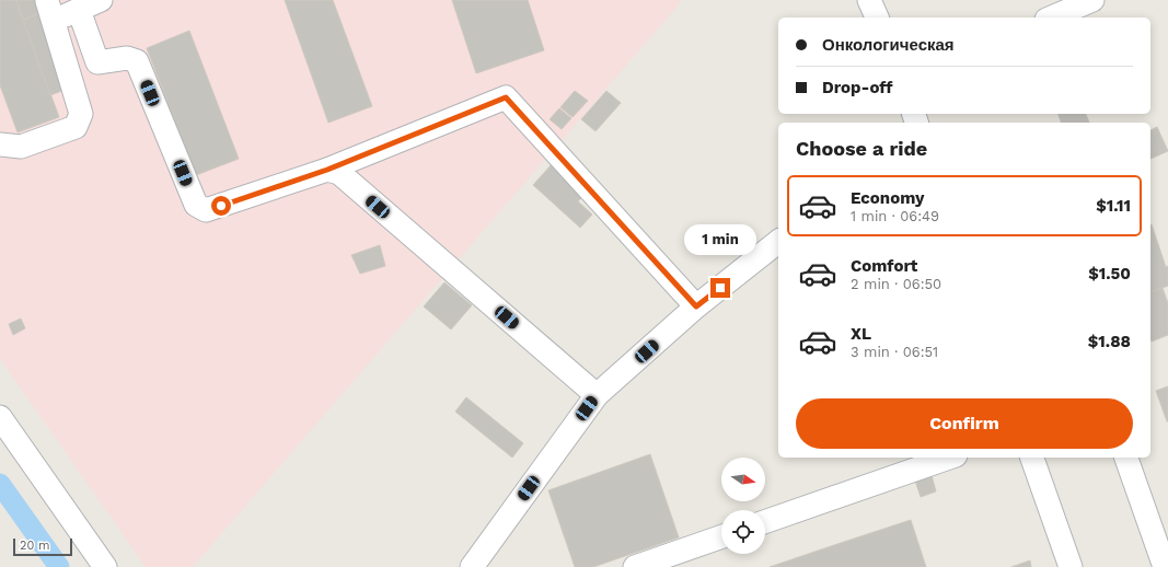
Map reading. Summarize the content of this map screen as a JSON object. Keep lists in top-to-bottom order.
{
  "scale_bar": "20 m",
  "north": "right",
  "page": {
    "banner": ["Онкологическая", "Drop-off"],
    "heading": "Choose a ride",
    "list": [
      {
        "name": "Economy",
        "note": "1 min · 06:49",
        "value": "$1.11"
      },
      {
        "name": "Comfort",
        "note": "2 min · 06:50",
        "value": "$1.50"
      },
      {
        "name": "XL",
        "note": "3 min · 06:51",
        "value": "$1.88"
      }
    ],
    "bubble": "1 min",
    "buttons": "Confirm",
    "scale": "20 m"
  }
}
